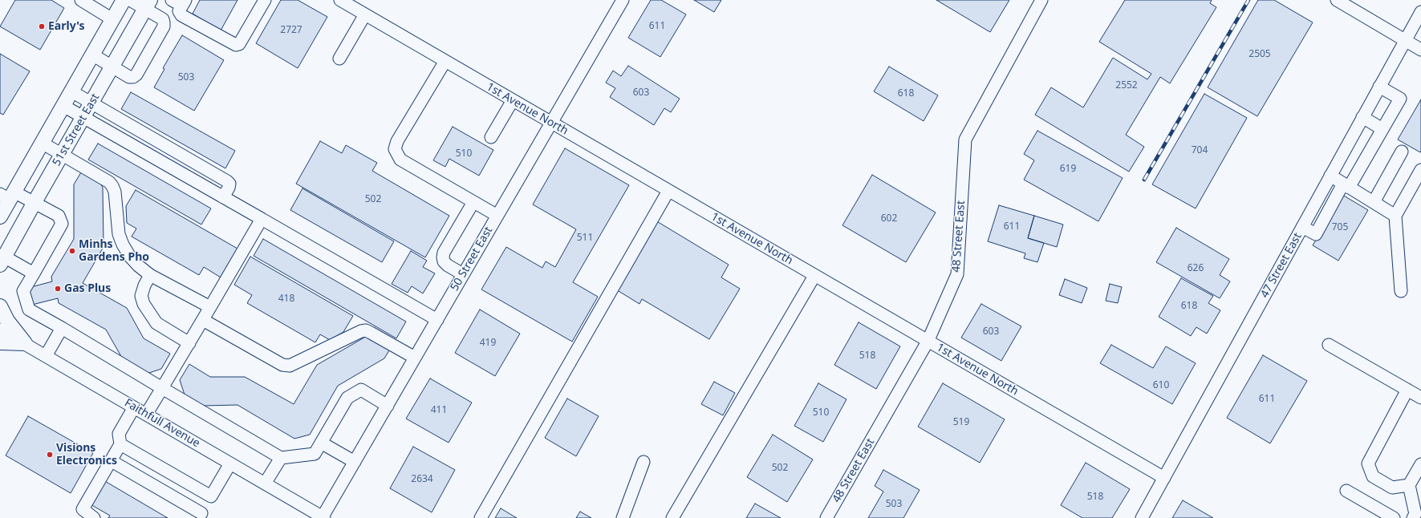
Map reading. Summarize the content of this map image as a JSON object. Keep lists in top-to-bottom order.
{
  "streets": {
    "main road": ["51st Street East"],
    "street": [
      "1st Avenue North",
      "48 Street East",
      "50 Street East",
      "47 Street East",
      "Faithfull Avenue"
    ]
  },
  "crossings": [
    ["1st Avenue North", "48 Street East"],
    ["1st Avenue North", "50 Street East"],
    ["1st Avenue North", "47 Street East"],
    ["50 Street East", "Faithfull Avenue"]
  ],
  "places": [
    "Early's",
    "Minhs Gardens Pho",
    "Gas Plus",
    "Visions Electronics"
  ],
  "house_numbers": [
    "611",
    "2727",
    "2505",
    "503",
    "2552",
    "603",
    "618",
    "704",
    "510",
    "619",
    "502",
    "602",
    "611",
    "705",
    "511",
    "626",
    "418",
    "618",
    "603",
    "419",
    "518",
    "610",
    "611",
    "411",
    "510",
    "519",
    "502",
    "2634",
    "518",
    "503"
  ]
}
